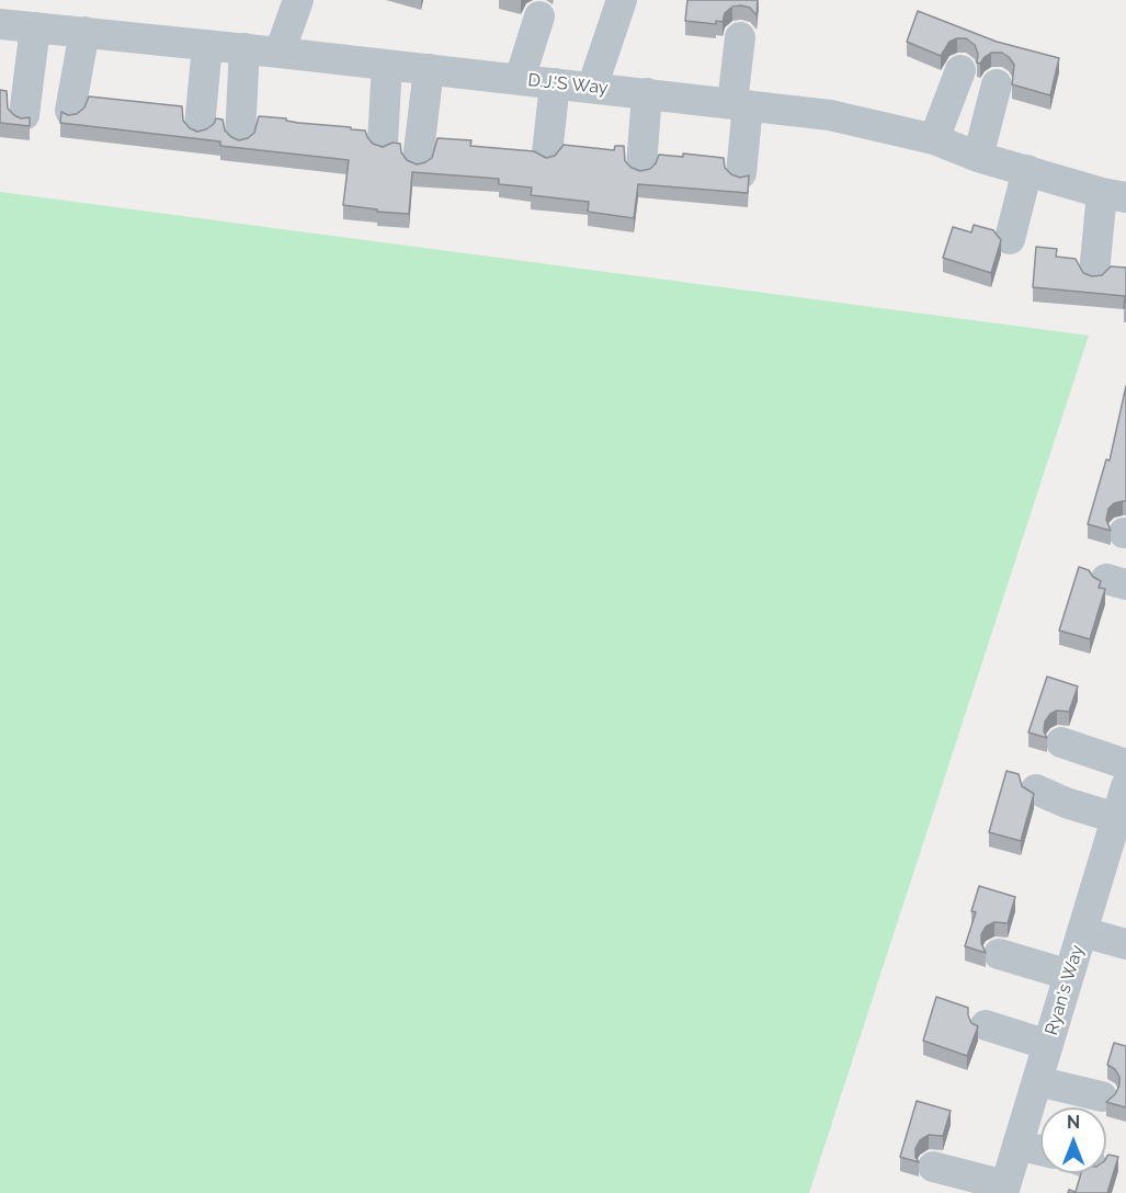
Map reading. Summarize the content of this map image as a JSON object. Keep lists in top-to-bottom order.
{
  "streets": {
    "street": ["D.J.'S Way", "Ryan's Way"]
  },
  "north": "top"
}
